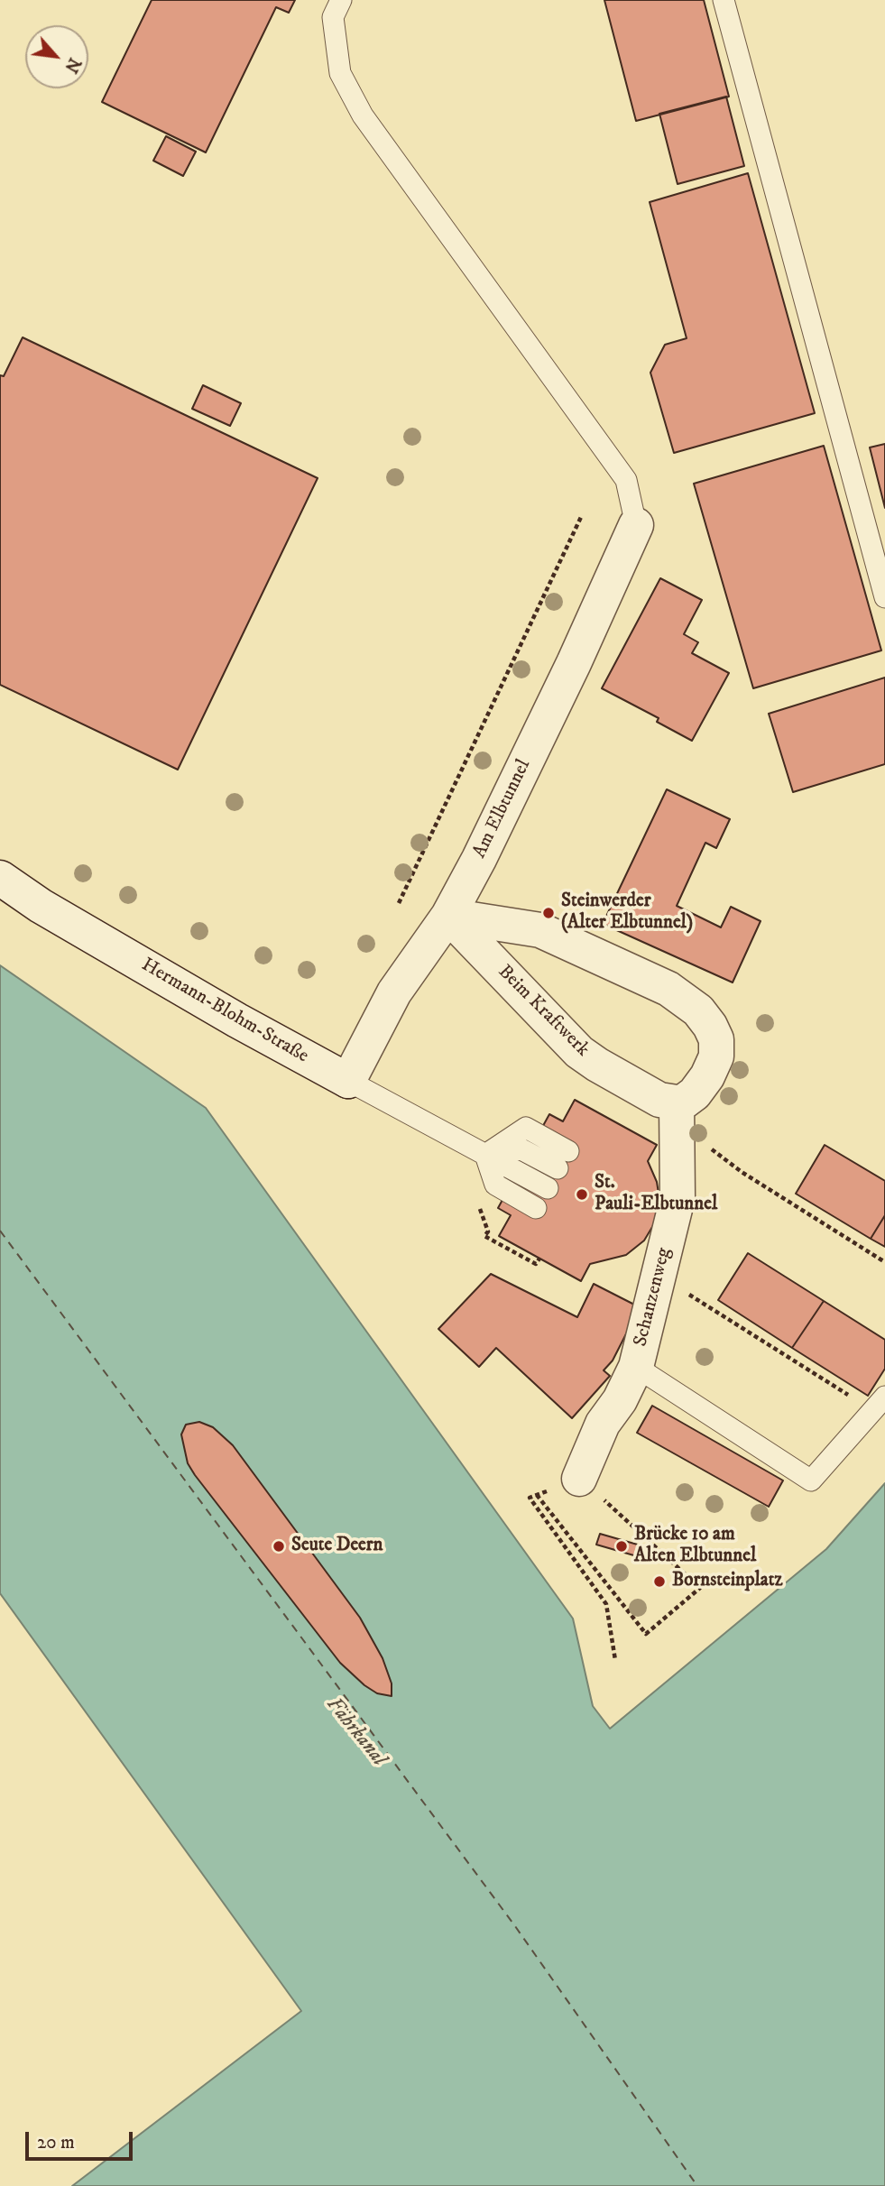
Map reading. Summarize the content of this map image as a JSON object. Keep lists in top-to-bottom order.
{
  "streets": {
    "street": [
      "Am Elbtunnel",
      "Hermann-Blohm-Straße",
      "Beim Kraftwerk",
      "Schanzenweg"
    ]
  },
  "crossings": [
    ["Am Elbtunnel", "Hermann-Blohm-Straße"],
    ["Am Elbtunnel", "Beim Kraftwerk"],
    ["Beim Kraftwerk", "Schanzenweg"]
  ],
  "water": ["Fährkanal"],
  "places": [
    "Steinwerder (Alter Elbtunnel)",
    "St. Pauli-Elbtunnel",
    "Seute Deern",
    "Brücke 10 am Alten Elbtunnel",
    "Bornsteinplatz"
  ],
  "scale_bar": "20 m",
  "north": "bottom right"
}
